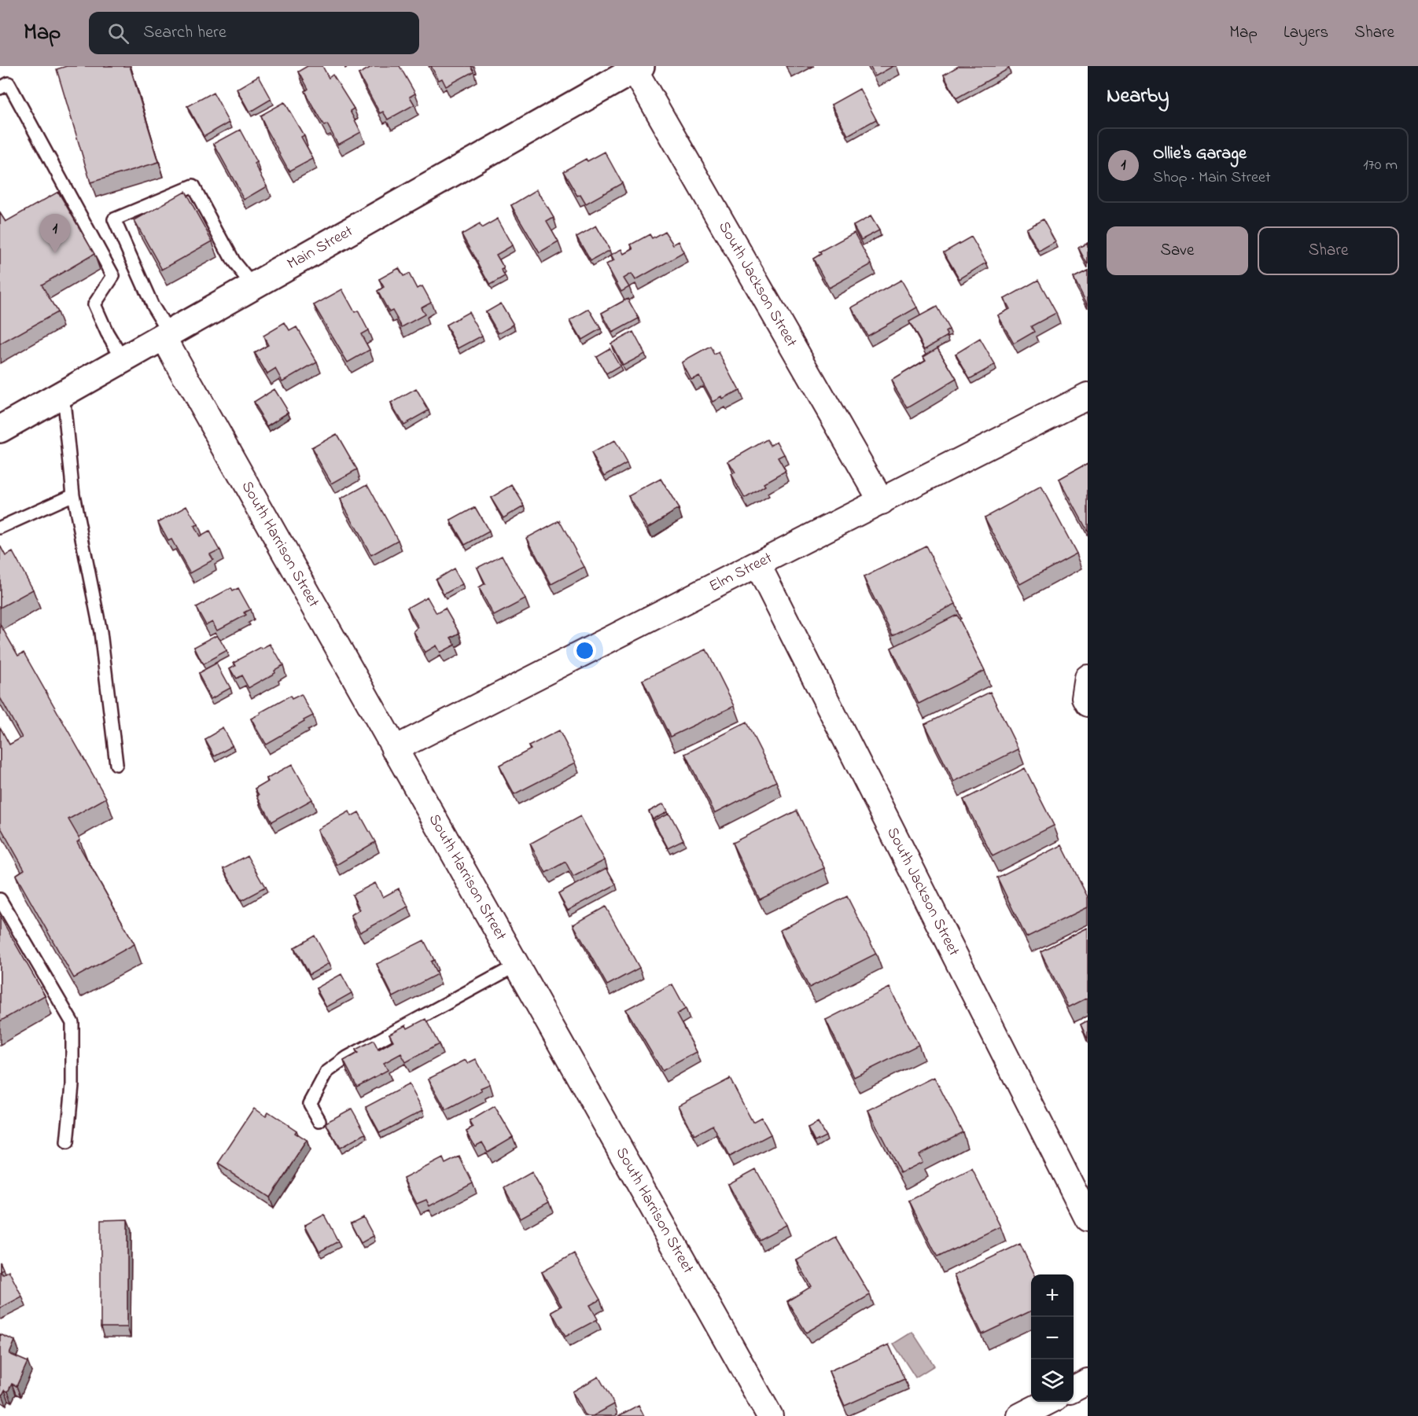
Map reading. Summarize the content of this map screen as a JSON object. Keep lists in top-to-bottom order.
{
  "streets": {
    "main road": ["Main Street"],
    "street": ["South Jackson Street", "South Harrison Street", "Elm Street"]
  },
  "crossings": [
    ["Main Street", "South Jackson Street"],
    ["Main Street", "South Harrison Street"],
    ["South Jackson Street", "Elm Street"],
    ["South Harrison Street", "Elm Street"]
  ],
  "page": {
    "header": "Map",
    "search": "Search here",
    "nav": ["Map", "Layers", "Share"],
    "heading": "Nearby",
    "list": [
      {
        "mark": "1",
        "name": "Ollie's Garage",
        "note": "Shop · Main Street",
        "value": "170 m"
      }
    ],
    "buttons": ["Save", "Share"],
    "pins": "1",
    "map_buttons": ["+", "−"]
  }
}
